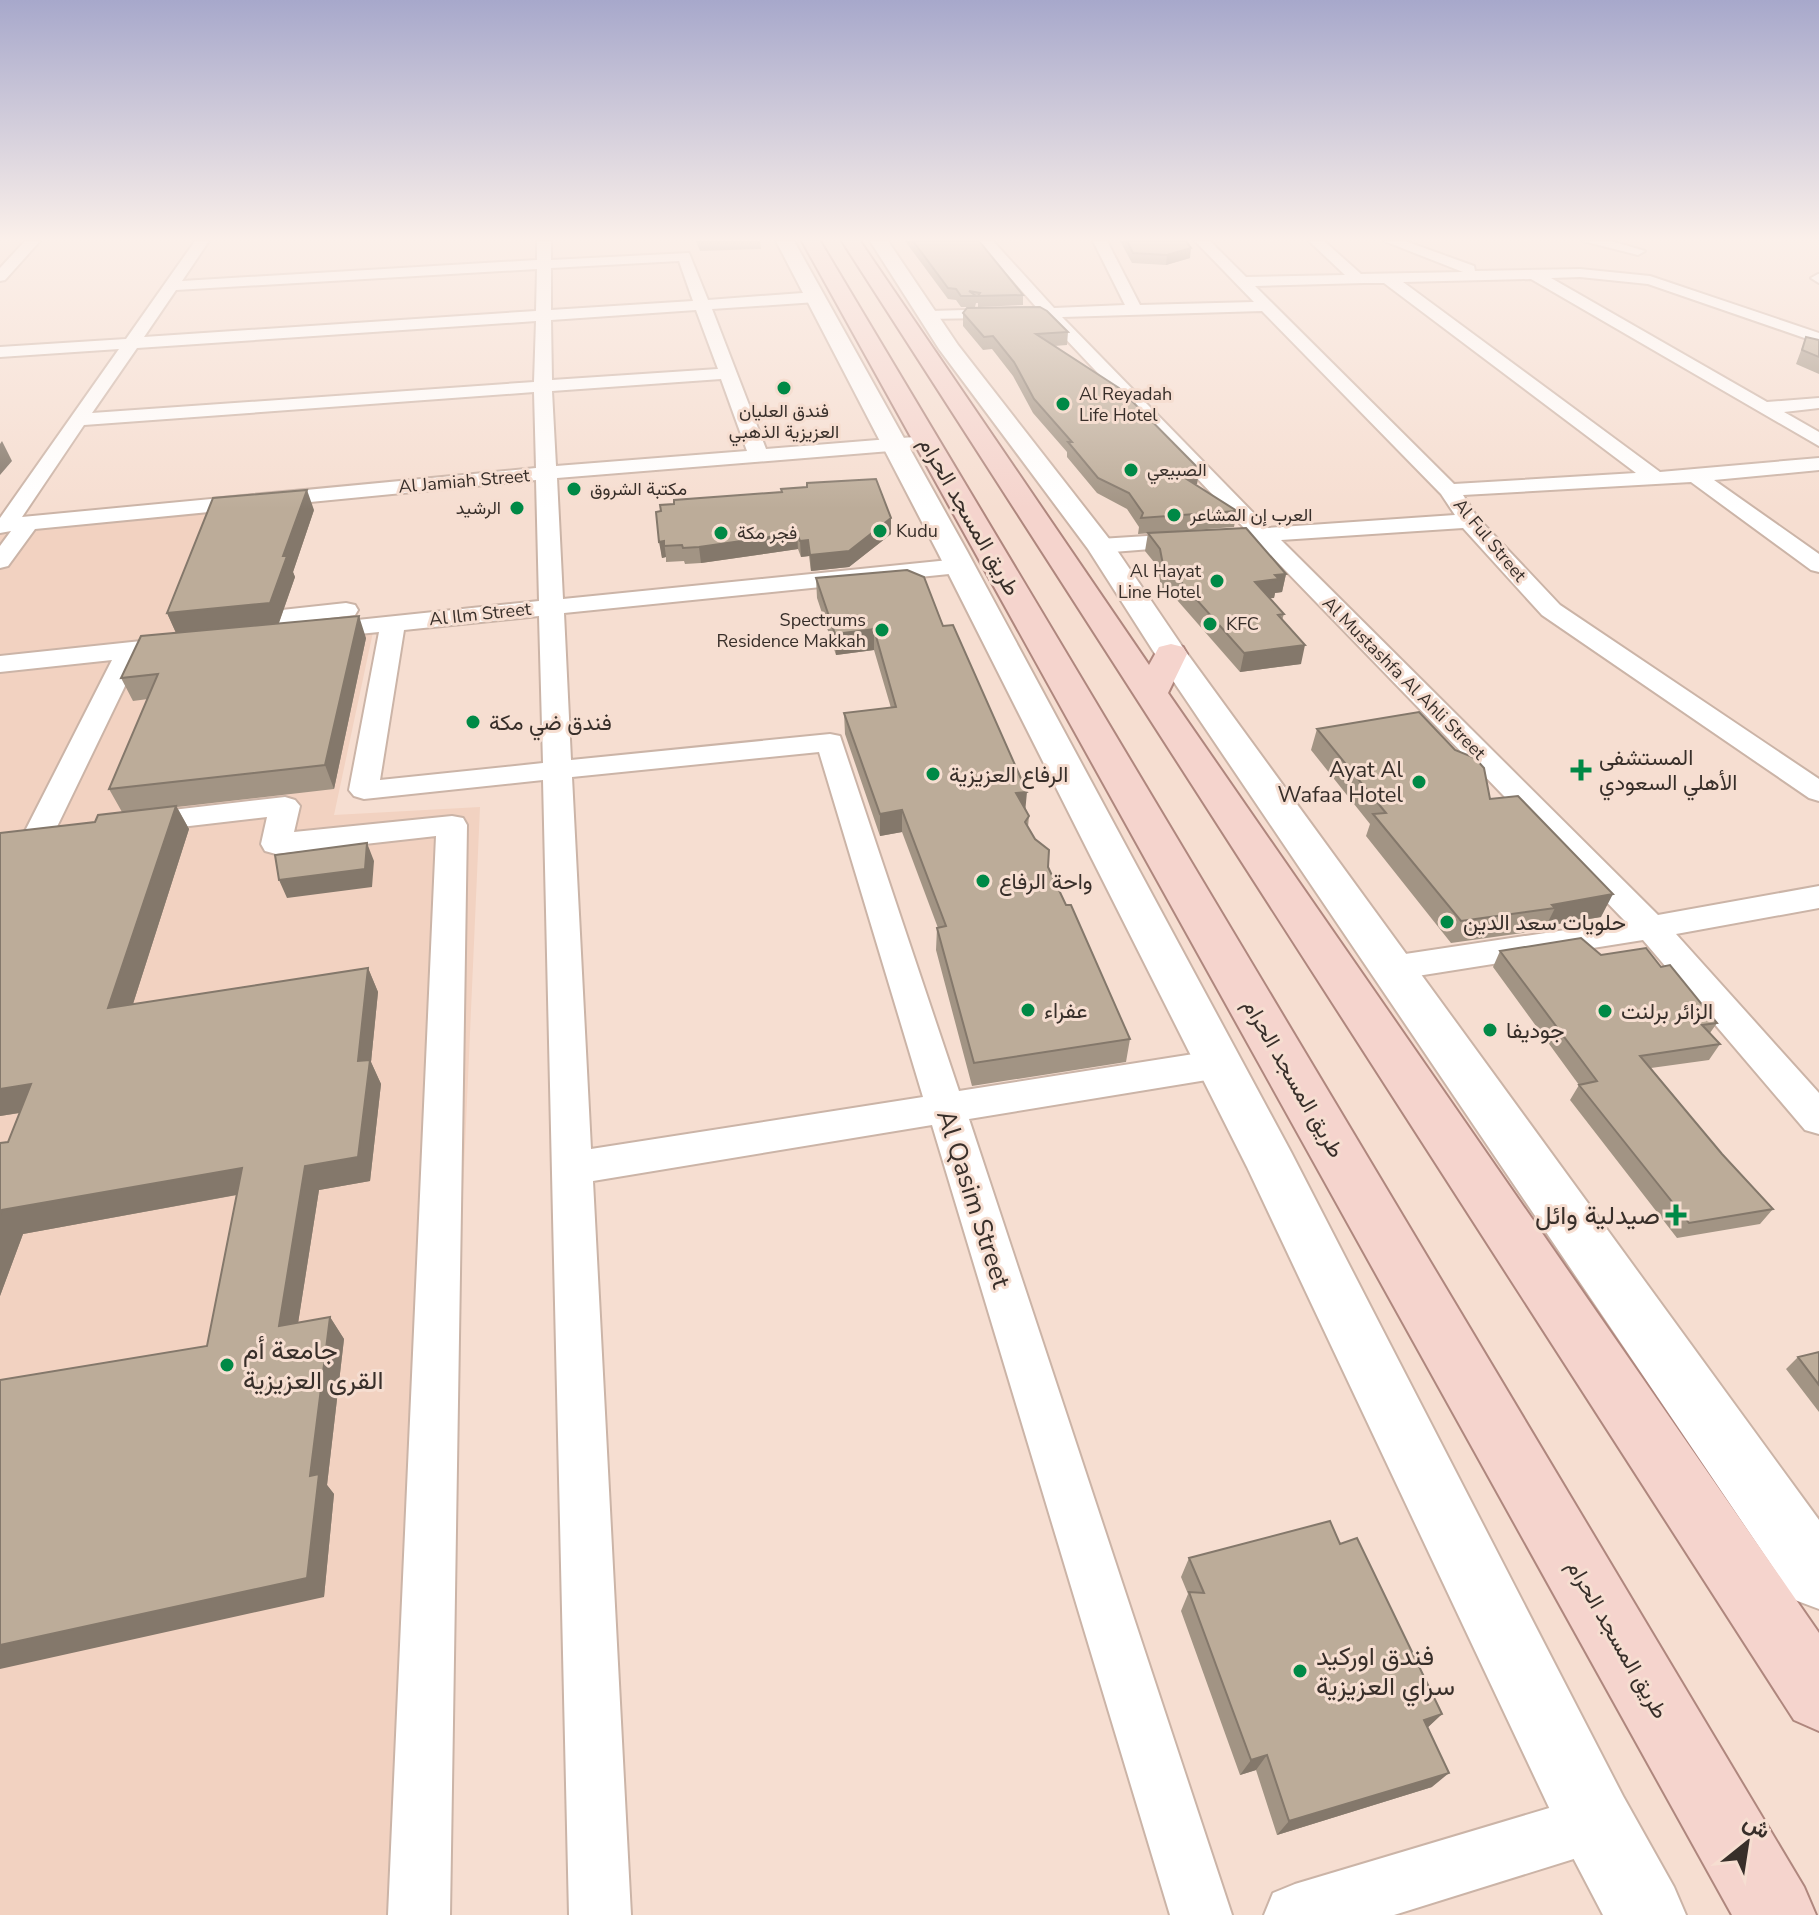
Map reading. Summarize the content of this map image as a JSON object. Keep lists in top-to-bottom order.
{
  "streets": {
    "main road": ["طريق المسجد الحرام"],
    "street": [
      "Al Jamiah Street",
      "Al Ful Street",
      "Al Ilm Street",
      "Al Mustashfa Al Ahli Street",
      "Al Qasim Street"
    ]
  },
  "crossings": [
    ["Al Jamiah Street", "طريق المسجد الحرام"]
  ],
  "places": {
    "other": [
      "فندق العليان العزيزية الذهبي",
      "Al Reyadah Life Hotel",
      "الصبيعي",
      "مكتبة الشروق",
      "الرشيد",
      "العرب إن المشاعر",
      "Kudu",
      "فجر مكة",
      "Al Hayat Line Hotel",
      "KFC",
      "Spectrums Residence Makkah",
      "فندق ضي مكة",
      "الرفاع العزيزية",
      "Ayat Al Wafaa Hotel",
      "واحة الرفاع",
      "حلويات سعد الدين",
      "عفراء",
      "الزائر برلنت",
      "جوديفا",
      "جامعة أم القرى العزيزية",
      "فندق اوركيد سراي العزيزية"
    ],
    "health": ["المستشفى الأهلي السعودي", "صيدلية وائل"]
  },
  "north": "top right"
}
